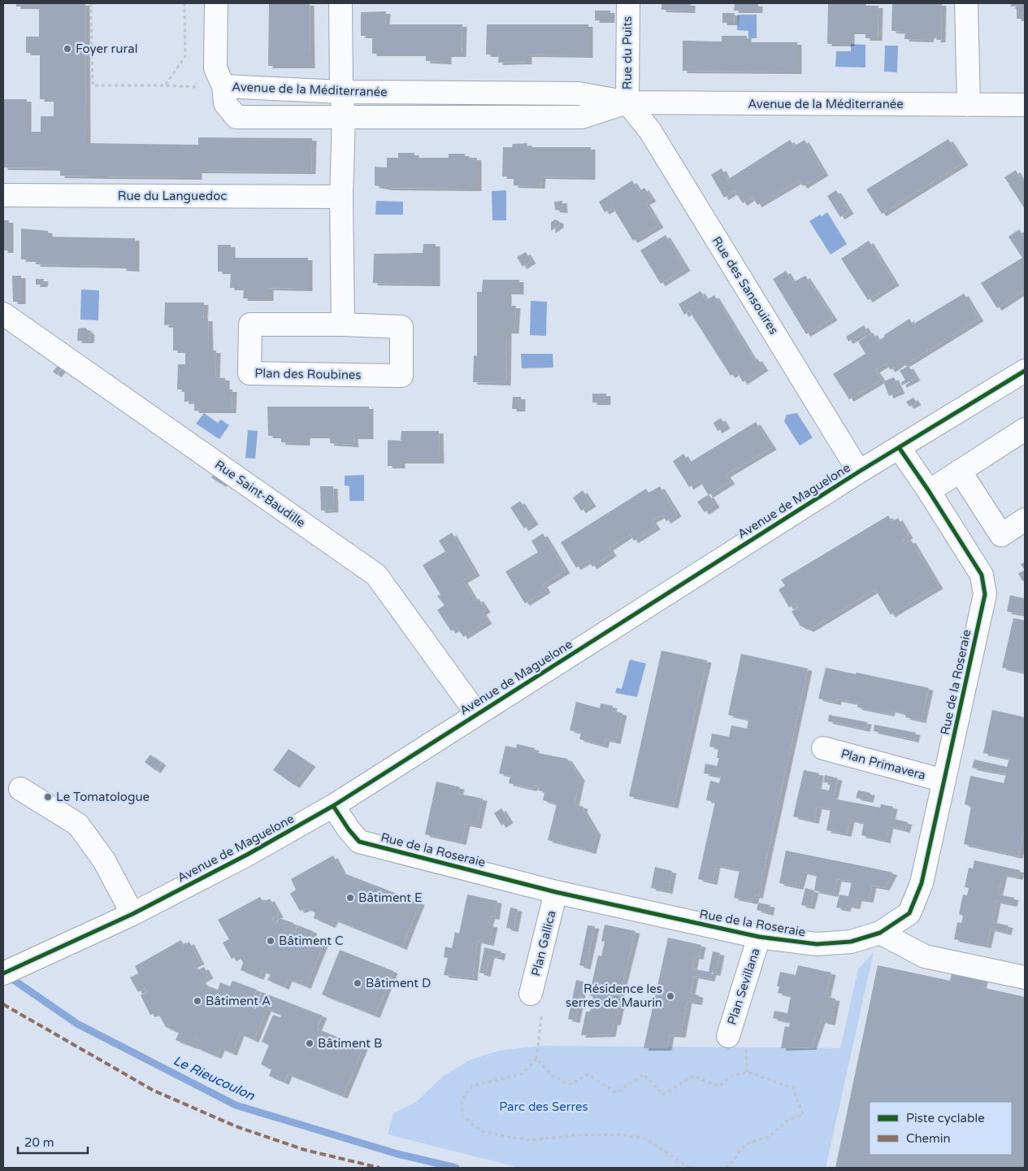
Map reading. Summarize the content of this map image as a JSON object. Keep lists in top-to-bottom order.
{
  "streets": {
    "street": [
      "Rue du Puits",
      "Avenue de la Méditerranée",
      "Rue du Languedoc",
      "Rue des Sansouires",
      "Plan des Roubines",
      "Rue Saint-Baudille",
      "Avenue de Maguelone",
      "Rue de la Roseraie",
      "Plan Primavera",
      "Plan Gallica",
      "Plan Sevillana"
    ]
  },
  "crossings": [
    ["Rue du Puits", "Avenue de la Méditerranée"],
    ["Rue du Puits", "Rue des Sansouires"],
    ["Avenue de la Méditerranée", "Rue des Sansouires"],
    ["Rue des Sansouires", "Avenue de Maguelone"],
    ["Rue Saint-Baudille", "Avenue de Maguelone"],
    ["Avenue de Maguelone", "Rue de la Roseraie"],
    ["Rue de la Roseraie", "Plan Primavera"],
    ["Rue de la Roseraie", "Plan Gallica"],
    ["Rue de la Roseraie", "Plan Sevillana"]
  ],
  "water": ["Le Rieucoulon"],
  "parks": ["Parc des Serres"],
  "places": [
    "Foyer rural",
    "Le Tomatologue",
    "Bâtiment E",
    "Bâtiment C",
    "Bâtiment D",
    "Résidence les serres de Maurin",
    "Bâtiment A",
    "Bâtiment B"
  ],
  "legend": ["Piste cyclable", "Chemin"],
  "scale_bar": "20 m"
}
